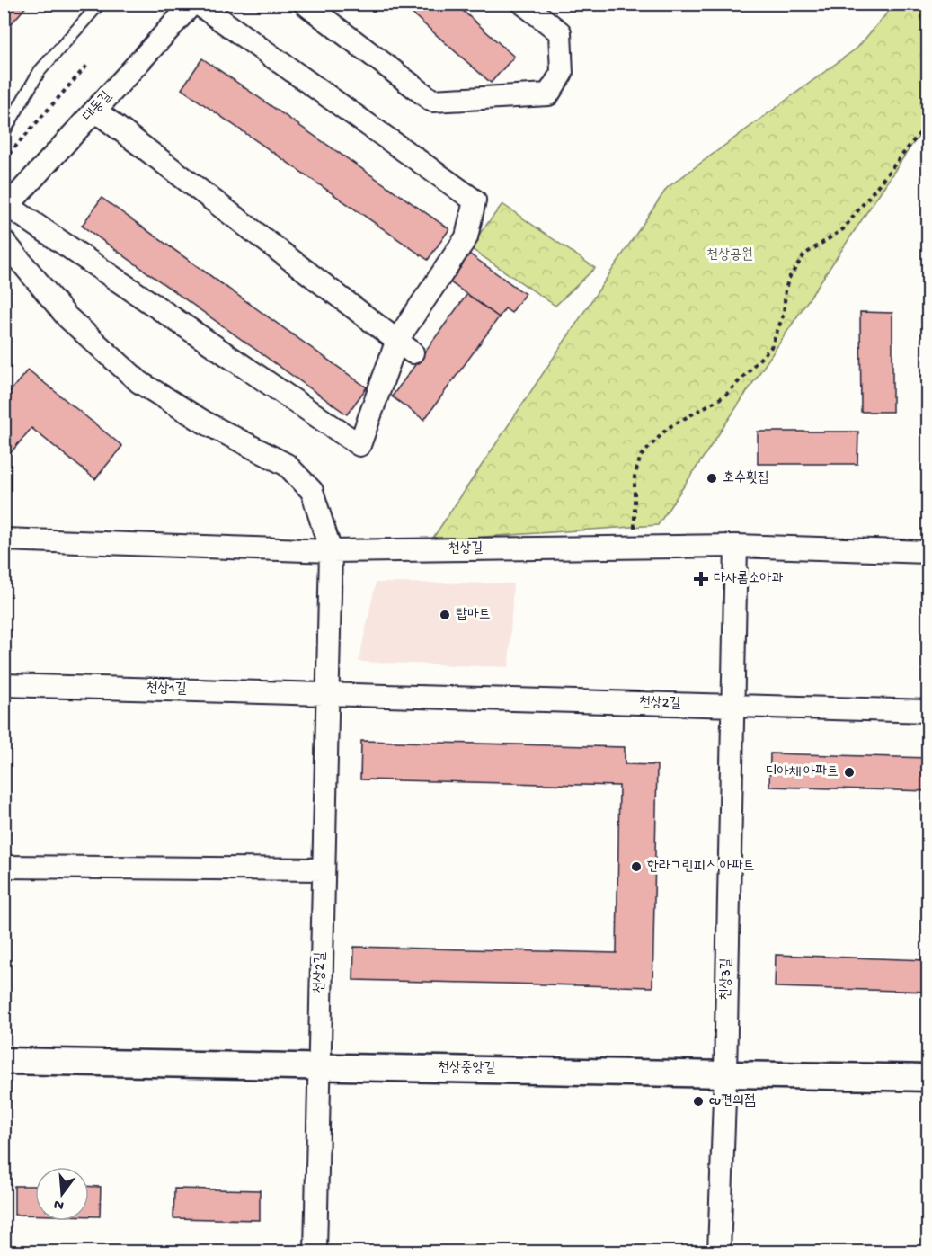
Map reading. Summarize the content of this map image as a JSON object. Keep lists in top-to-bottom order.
{
  "streets": {
    "street": [
      "대동길",
      "천상길",
      "천상1길",
      "천상2길",
      "천상3길",
      "천상중앙길"
    ]
  },
  "crossings": [
    ["천상길", "천상2길"],
    ["천상길", "천상3길"],
    ["천상1길", "천상2길"],
    ["천상2길", "천상3길"],
    ["천상2길", "천상중앙길"],
    ["천상3길", "천상중앙길"]
  ],
  "parks": ["천상공원"],
  "places": {
    "other": [
      "호수횟집",
      "탑마트",
      "디아채 아파트",
      "한라그린피스 아파트",
      "cu편의점"
    ],
    "health": ["다사롬소아과"]
  },
  "north": "bottom"
}
